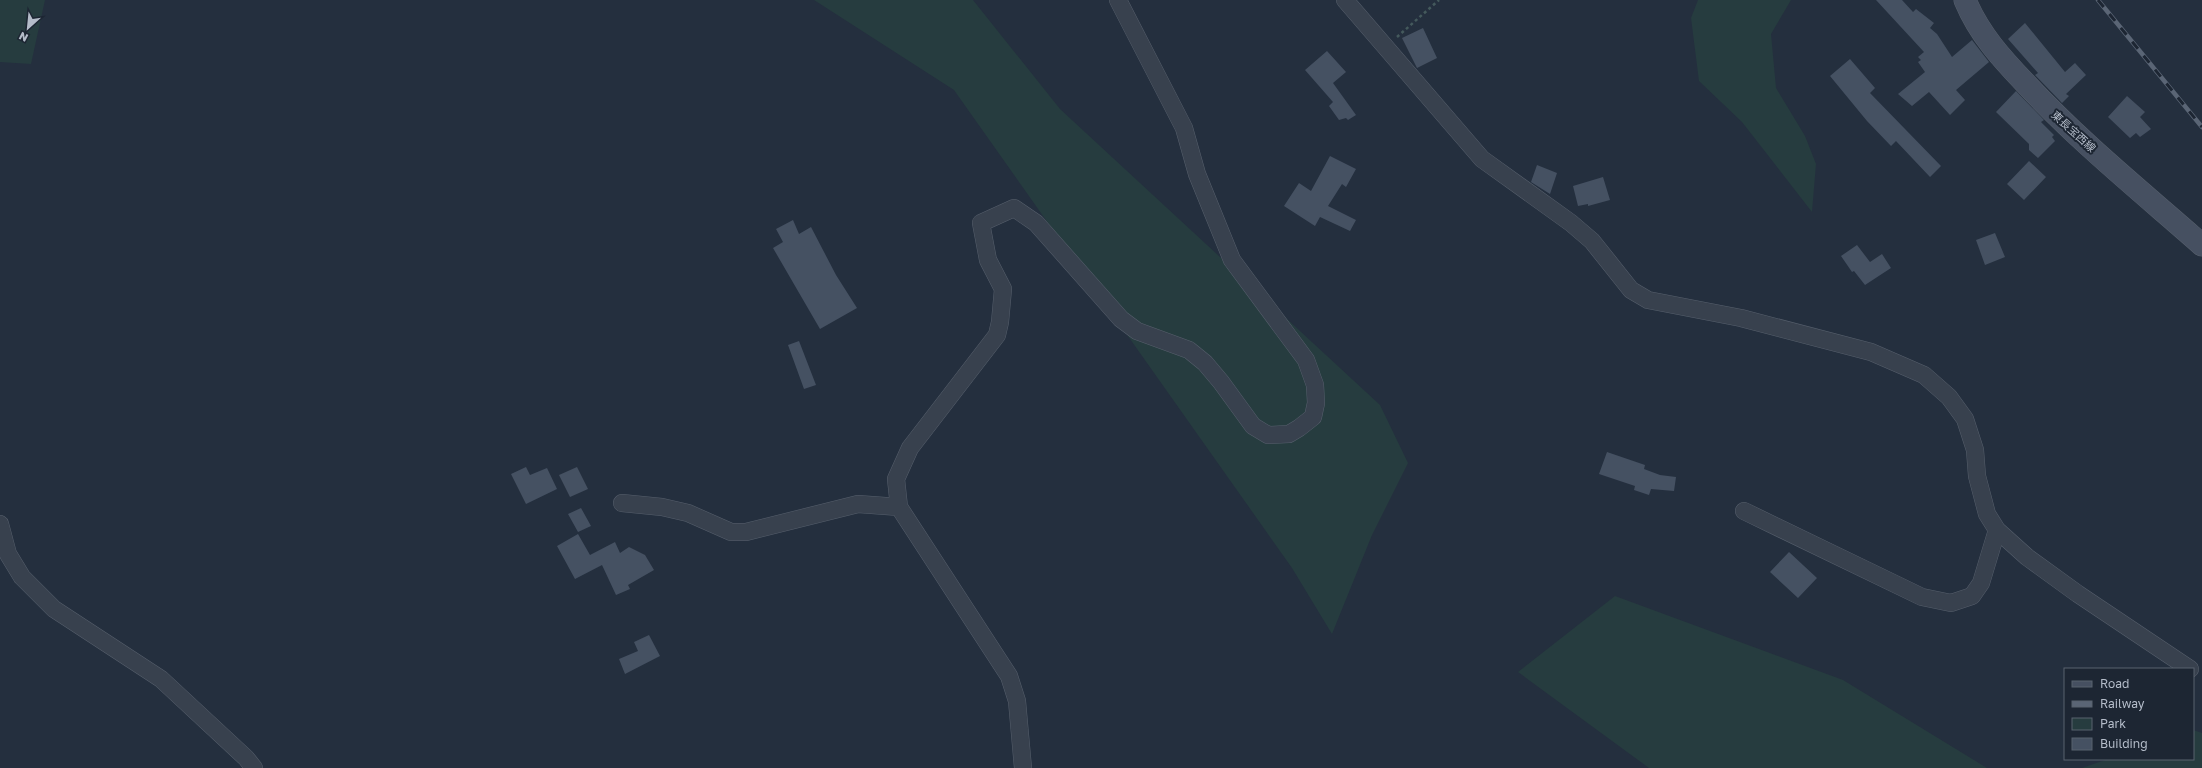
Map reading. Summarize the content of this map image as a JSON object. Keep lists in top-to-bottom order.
{
  "streets": {
    "main road": ["東長宝西線"]
  },
  "legend": [
    "Road",
    "Railway",
    "Park",
    "Building"
  ],
  "north": "bottom left"
}
